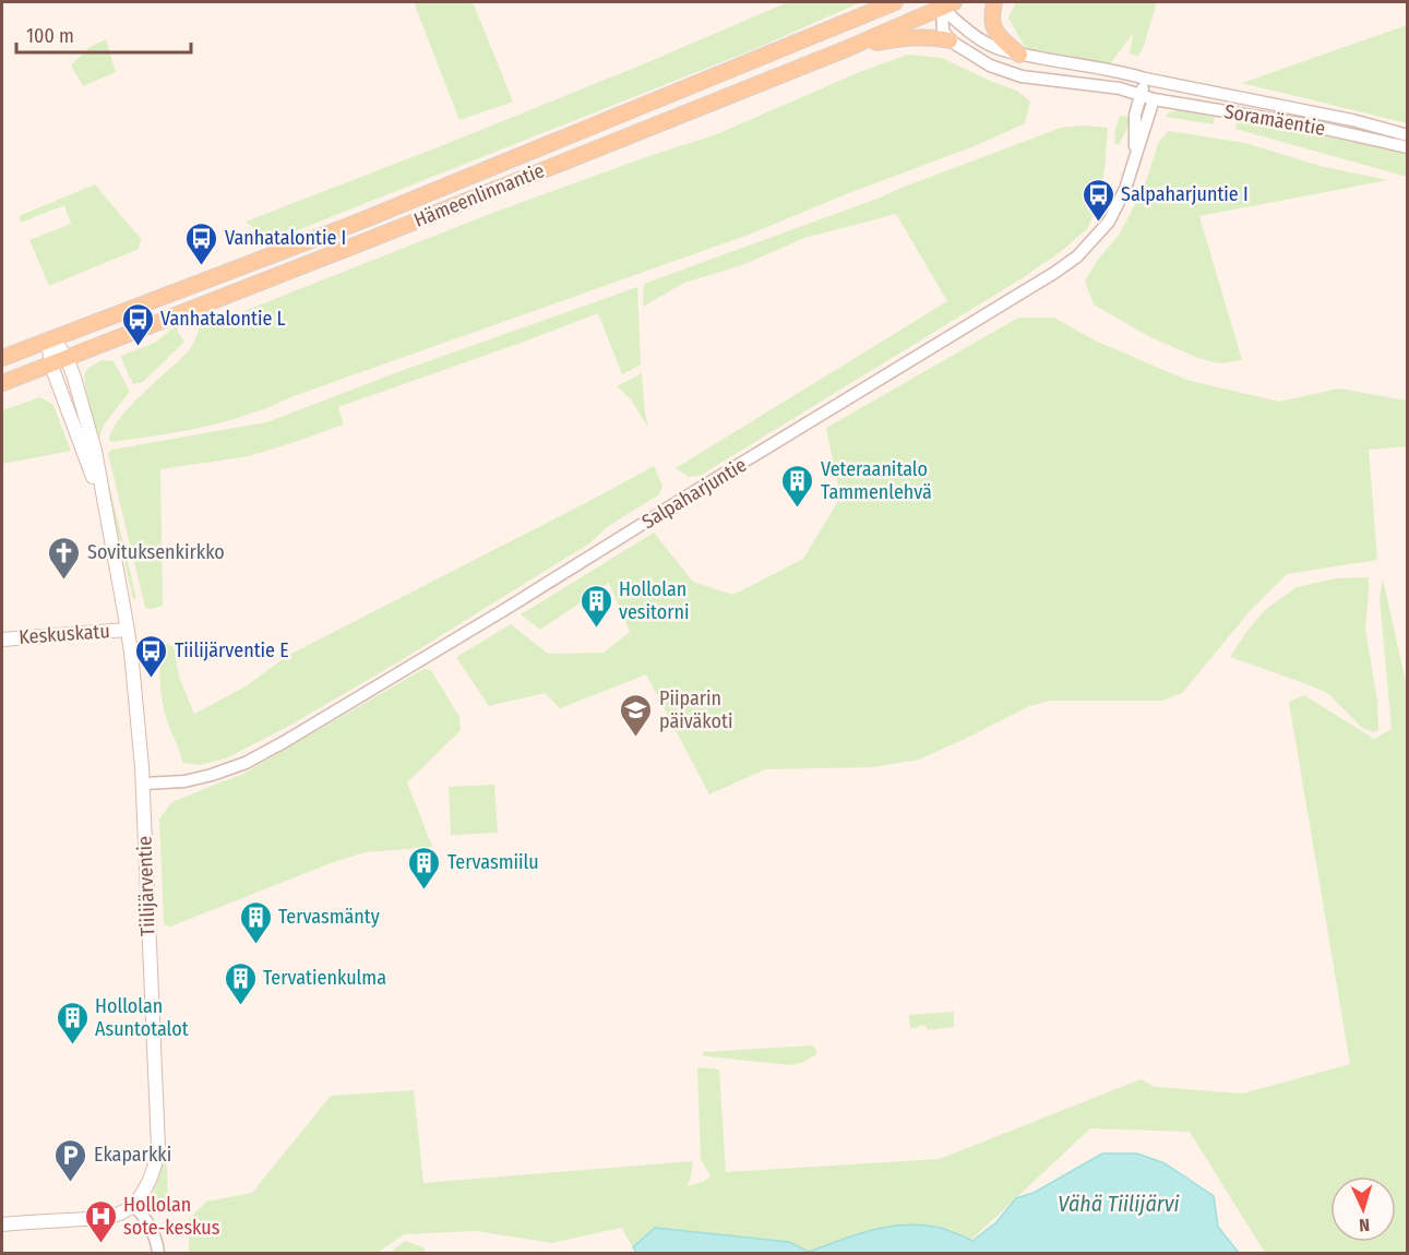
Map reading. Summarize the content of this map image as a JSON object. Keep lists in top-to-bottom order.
{
  "streets": {
    "main road": ["Hämeenlinnantie", "Keskuskatu", "Tiilijärventie"],
    "street": ["Soramäentie", "Salpaharjuntie"]
  },
  "crossings": [
    ["Soramäentie", "Hämeenlinnantie"],
    ["Soramäentie", "Salpaharjuntie"],
    ["Hämeenlinnantie", "Tiilijärventie"],
    ["Salpaharjuntie", "Tiilijärventie"],
    ["Keskuskatu", "Tiilijärventie"]
  ],
  "water": ["Vähä Tiilijärvi"],
  "places": {
    "bus stop": [
      "Salpaharjuntie I",
      "Vanhatalontie I",
      "Vanhatalontie L",
      "Tiilijärventie E"
    ],
    "building": [
      "Veteraanitalo Tammenlehvä",
      "Hollolan vesitorni",
      "Tervasmiilu",
      "Tervasmänty",
      "Tervatienkulma",
      "Hollolan Asuntotalot"
    ],
    "church": ["Sovituksenkirkko"],
    "school or university": ["Piiparin päiväkoti"],
    "parking": ["Ekaparkki"],
    "hospital": ["Hollolan sote-keskus"]
  },
  "scale_bar": "100 m",
  "north": "bottom"
}
